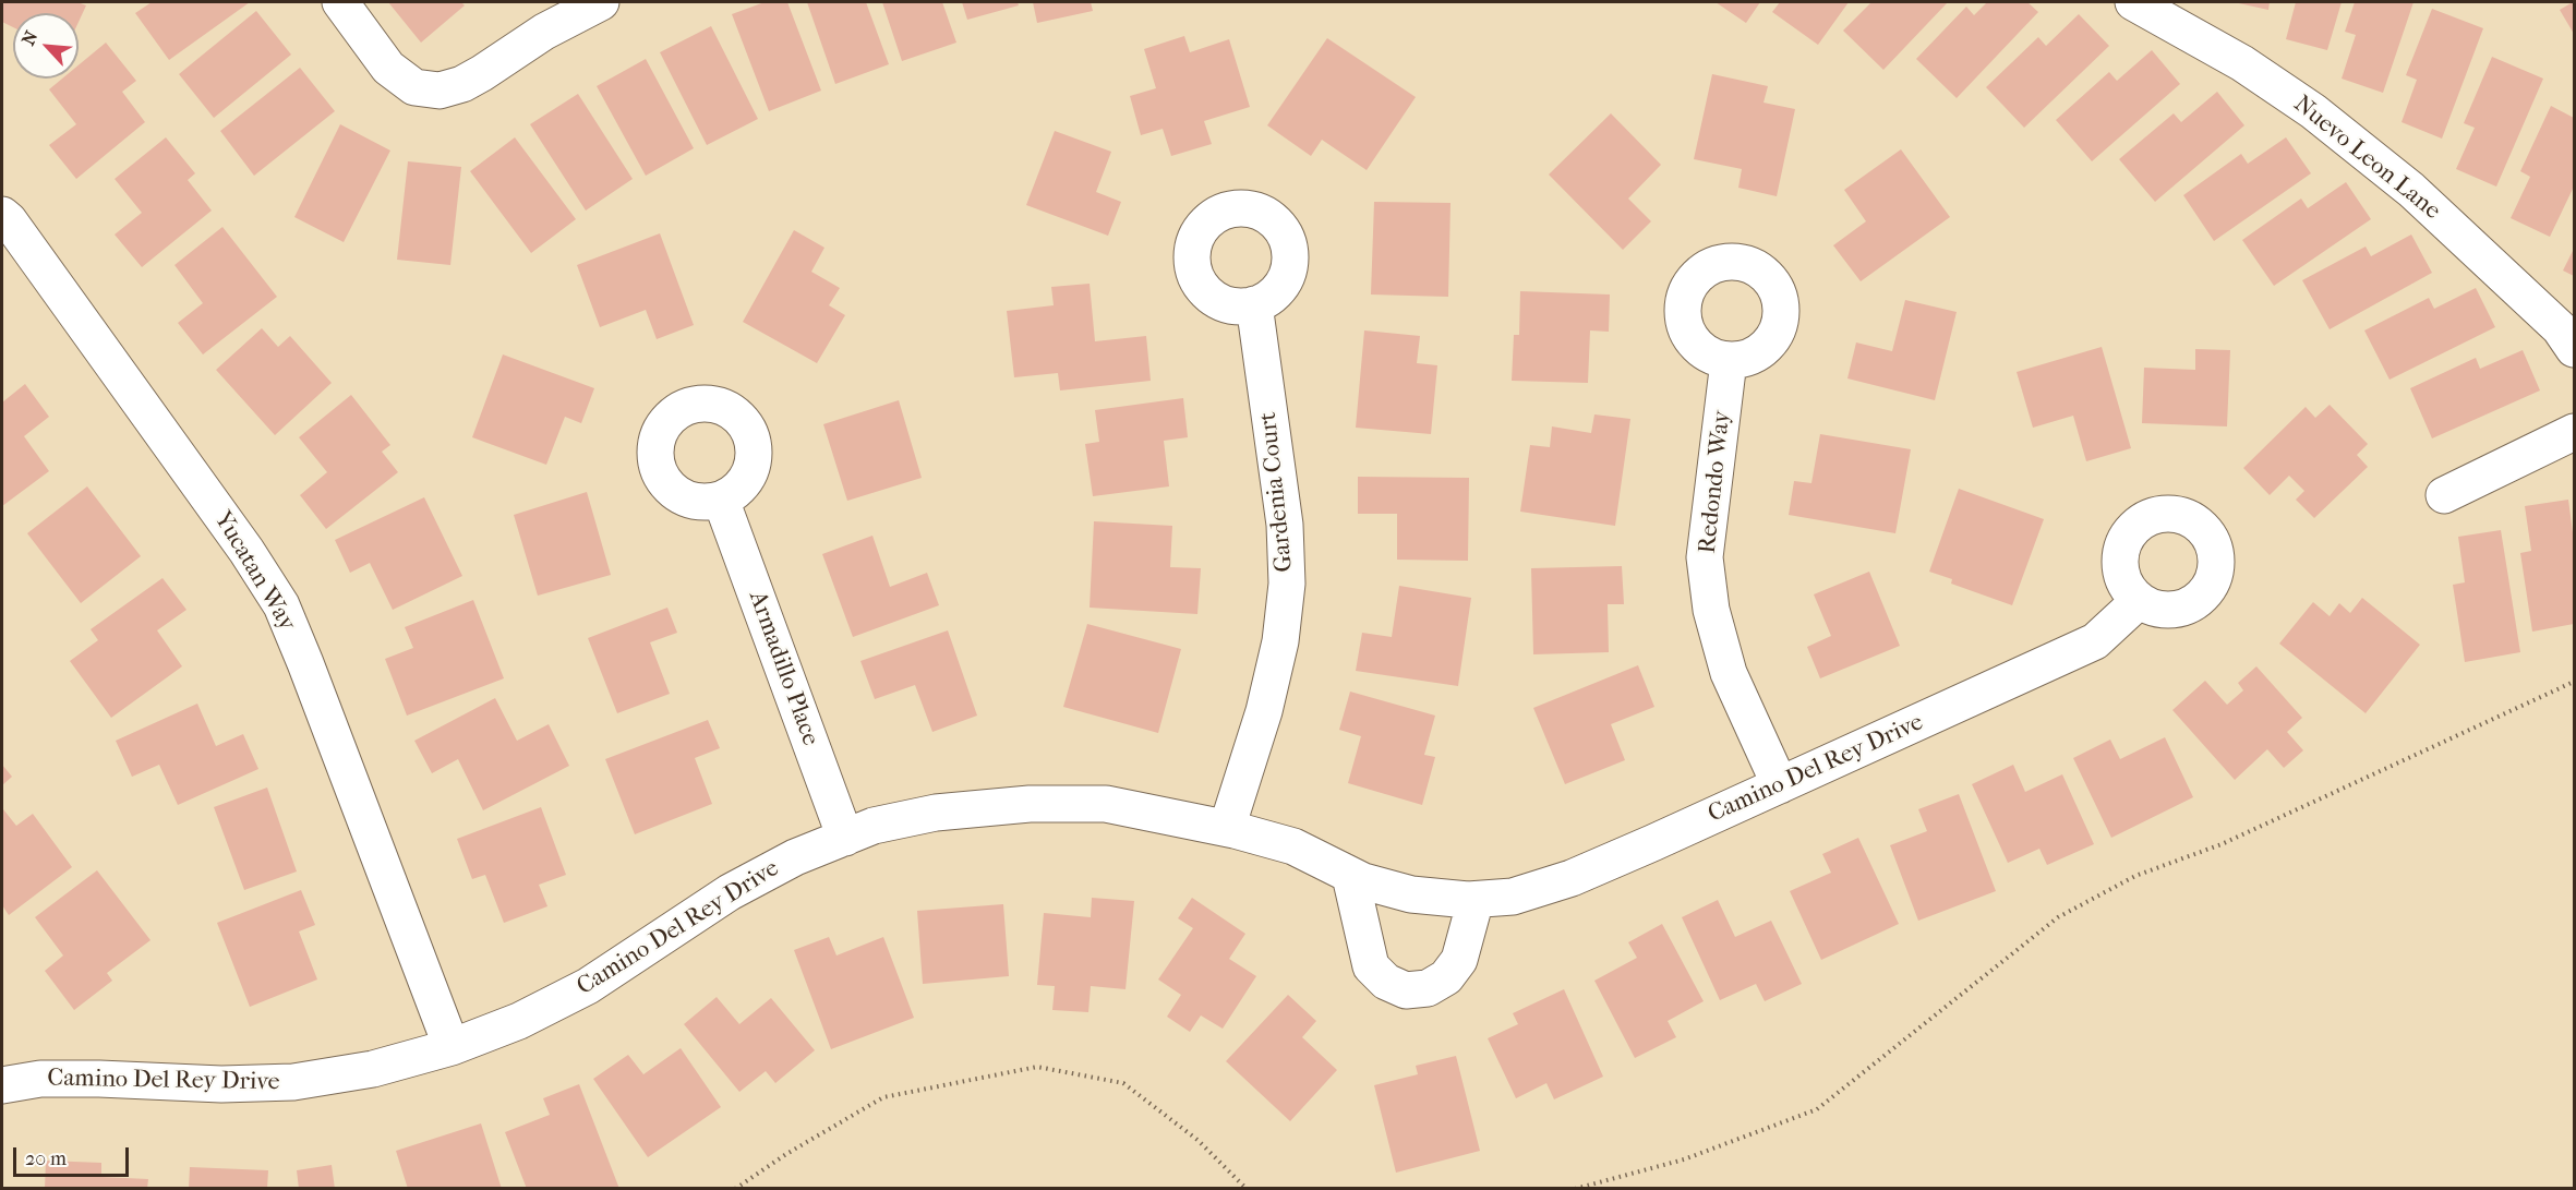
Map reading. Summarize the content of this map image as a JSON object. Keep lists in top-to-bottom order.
{
  "streets": {
    "street": [
      "Nuevo Leon Lane",
      "Redondo Way",
      "Gardenia Court",
      "Yucatan Way",
      "Armadillo Place",
      "Camino Del Rey Drive"
    ]
  },
  "crossings": [
    ["Redondo Way", "Camino Del Rey Drive"],
    ["Gardenia Court", "Camino Del Rey Drive"],
    ["Yucatan Way", "Camino Del Rey Drive"],
    ["Armadillo Place", "Camino Del Rey Drive"]
  ],
  "scale_bar": "20 m",
  "north": "top left"
}
